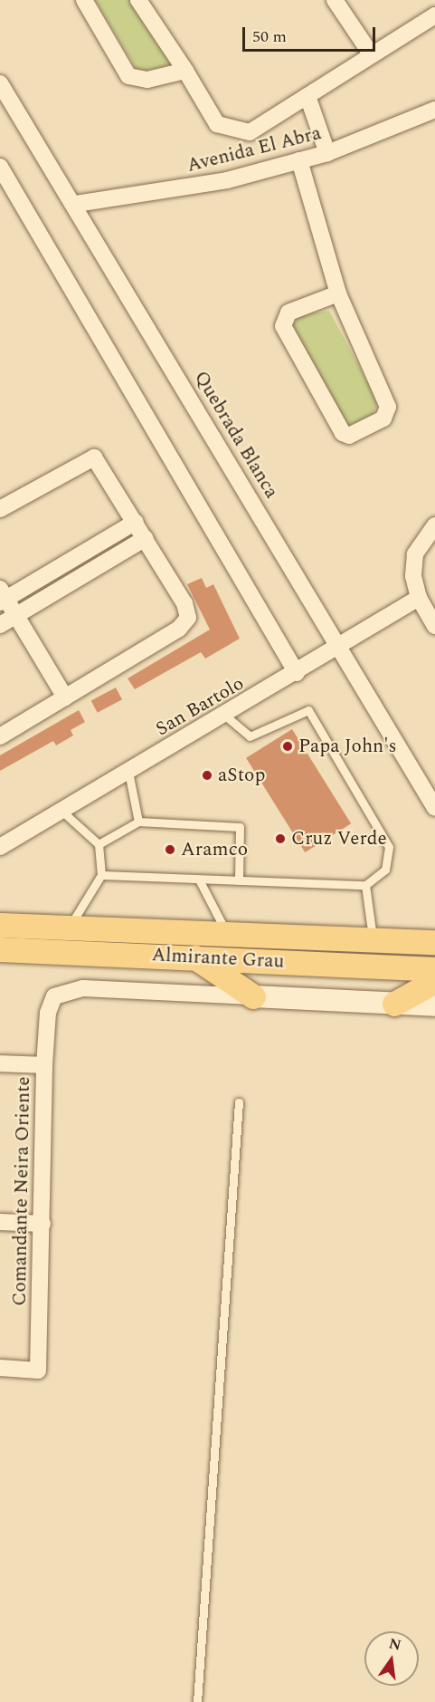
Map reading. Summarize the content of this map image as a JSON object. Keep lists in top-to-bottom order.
{
  "streets": {
    "main road": ["Almirante Grau"],
    "street": [
      "Avenida El Abra",
      "Quebrada Blanca",
      "San Bartolo",
      "Comandante Neira Oriente"
    ]
  },
  "crossings": [
    ["Avenida El Abra", "Quebrada Blanca"],
    ["Quebrada Blanca", "San Bartolo"],
    ["Almirante Grau", "Comandante Neira Oriente"]
  ],
  "places": [
    "Papa John's",
    "aStop",
    "Cruz Verde",
    "Aramco"
  ],
  "scale_bar": "50 m",
  "north": "top"
}
